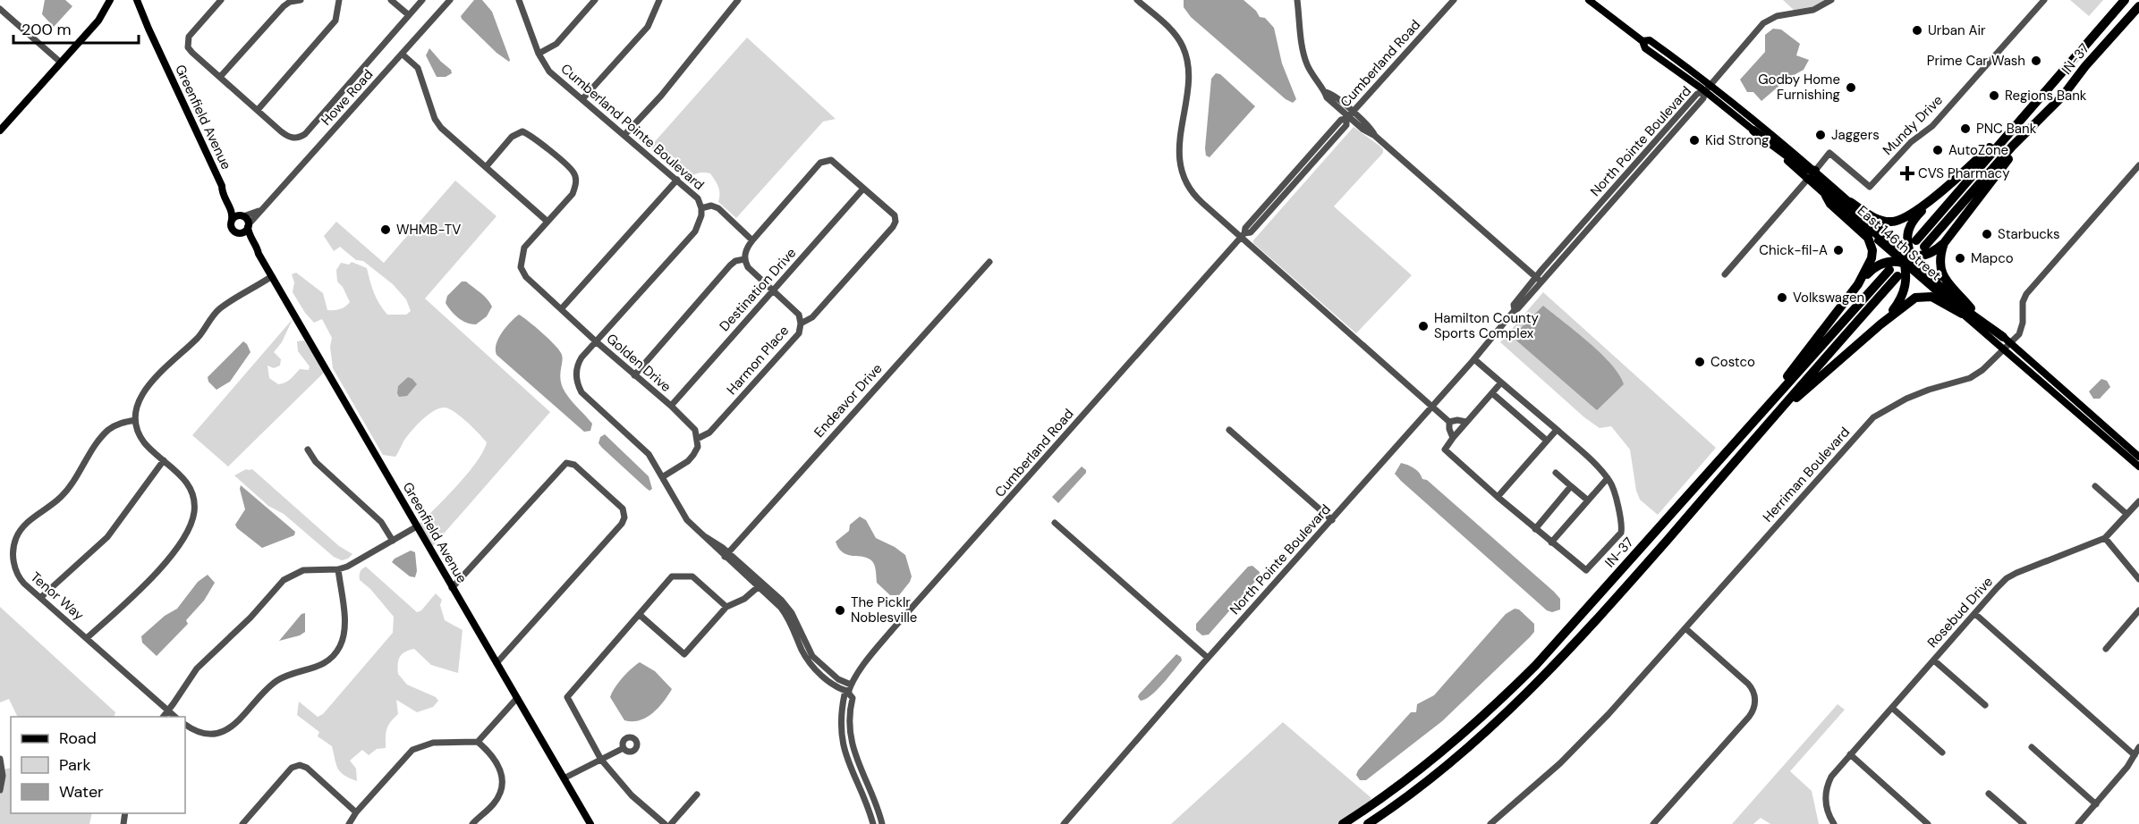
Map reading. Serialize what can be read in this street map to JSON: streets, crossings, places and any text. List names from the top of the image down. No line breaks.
{"streets":{"highway":["IN-37"],"main road":["Greenfield Avenue","East 146th Street"],"street":["Cumberland Road","Howe Road","Mundy Drive","Cumberland Pointe Boulevard","North Pointe Boulevard","Destination Drive","Harmon Place","Golden Drive","Endeavor Drive","Herriman Boulevard","Tenor Way","Rosebud Drive"]},"crossings":[["Cumberland Road","Cumberland Pointe Boulevard"],["Howe Road","Greenfield Avenue"],["Mundy Drive","East 146th Street"],["Cumberland Pointe Boulevard","Golden Drive"],["Cumberland Pointe Boulevard","Endeavor Drive"],["North Pointe Boulevard","East 146th Street"],["East 146th Street","Herriman Boulevard"],["Destination Drive","Harmon Place"],["Destination Drive","Golden Drive"],["Harmon Place","Golden Drive"]],"places":{"other":["Urban Air","Prime Car Wash","Godby Home Furnishing","Regions Bank","PNC Bank","Jaggers","Kid Strong","AutoZone","WHMB-TV","Starbucks","Chick-fil-A","Mapco","Volkswagen","Hamilton County Sports Complex","Costco","The Picklr Noblesville"],"health":["CVS Pharmacy"]},"legend":["Road","Park","Water"],"scale_bar":"200 m"}
